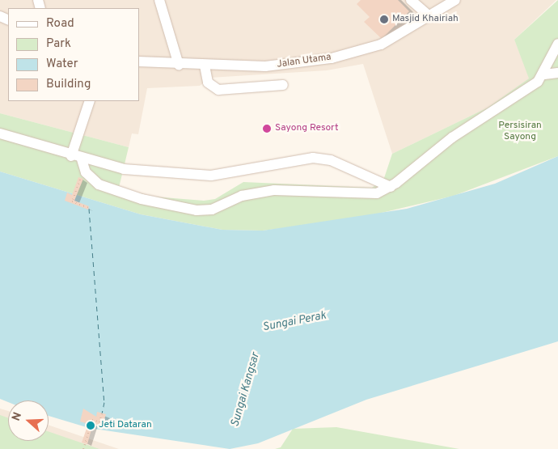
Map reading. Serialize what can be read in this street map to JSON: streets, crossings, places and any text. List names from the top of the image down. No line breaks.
{"streets":{"street":["Jalan Utama"]},"water":["Sungai Perak","Sungai Kangsar"],"parks":["Persisiran Sayong"],"places":["Masjid Khairiah","Sayong Resort","Jeti Dataran"],"legend":["Road","Park","Water","Building"],"north":"left"}
